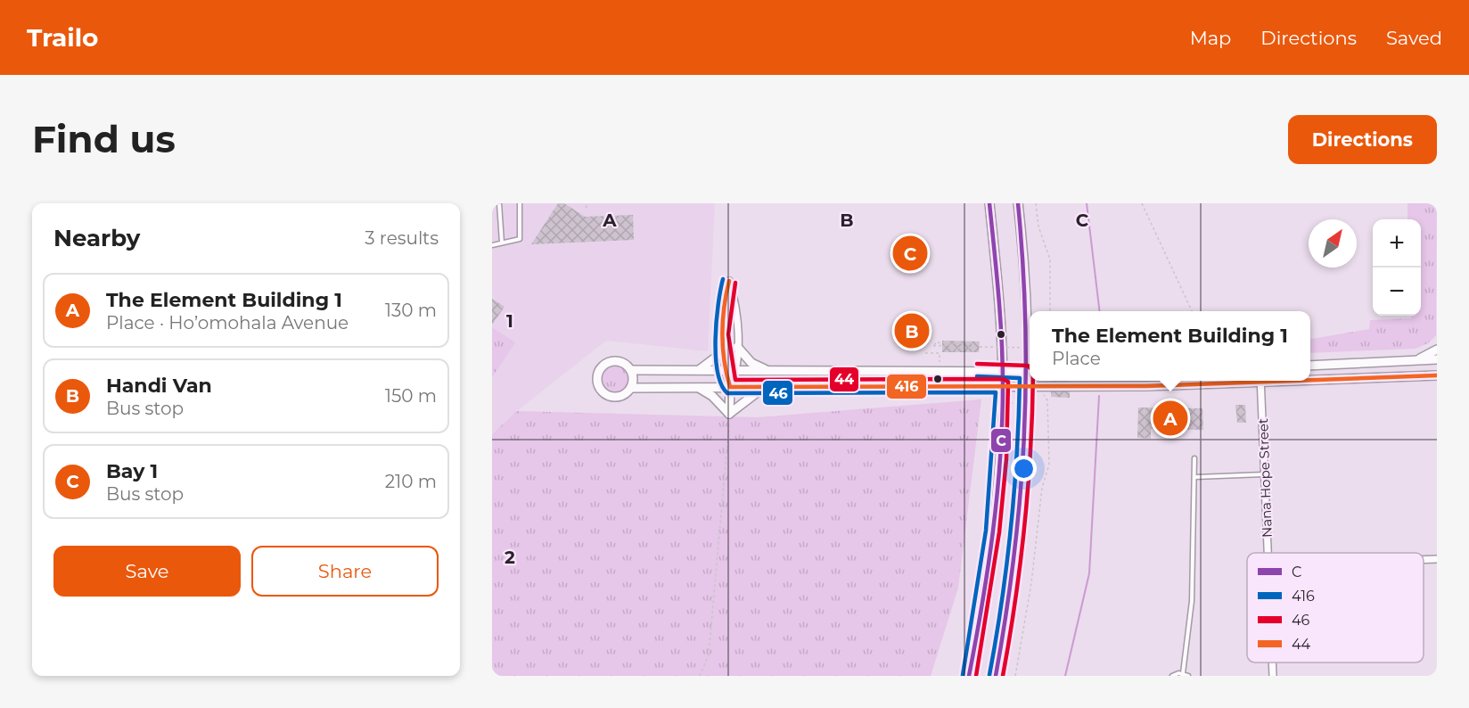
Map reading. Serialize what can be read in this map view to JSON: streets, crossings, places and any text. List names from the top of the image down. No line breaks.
{"streets":{"street":["Nana Hope Street"]},"lines":["transit line C","transit line 46","transit line 416","transit line 44"],"legend":["C","416","46","44"],"north":"top right","page":{"header":"Trailo","nav":["Map","Directions","Saved"],"buttons":["Directions",["Save","Share"]],"title":"Find us","heading":["Nearby","3 results"],"map_buttons":["+","−"],"pins":["C","B","A"],"list":[{"mark":"A","name":"The Element Building 1","note":"Place · Ho’omohala Avenue","value":"130 m"},{"mark":"B","name":"Handi Van","note":"Bus stop","value":"150 m"},{"mark":"C","name":"Bay 1","note":"Bus stop","value":"210 m"}],"popup":["The Element Building 1","Place"]},"grid":{"columns":["A","B","C"],"rows":["1","2"]}}
